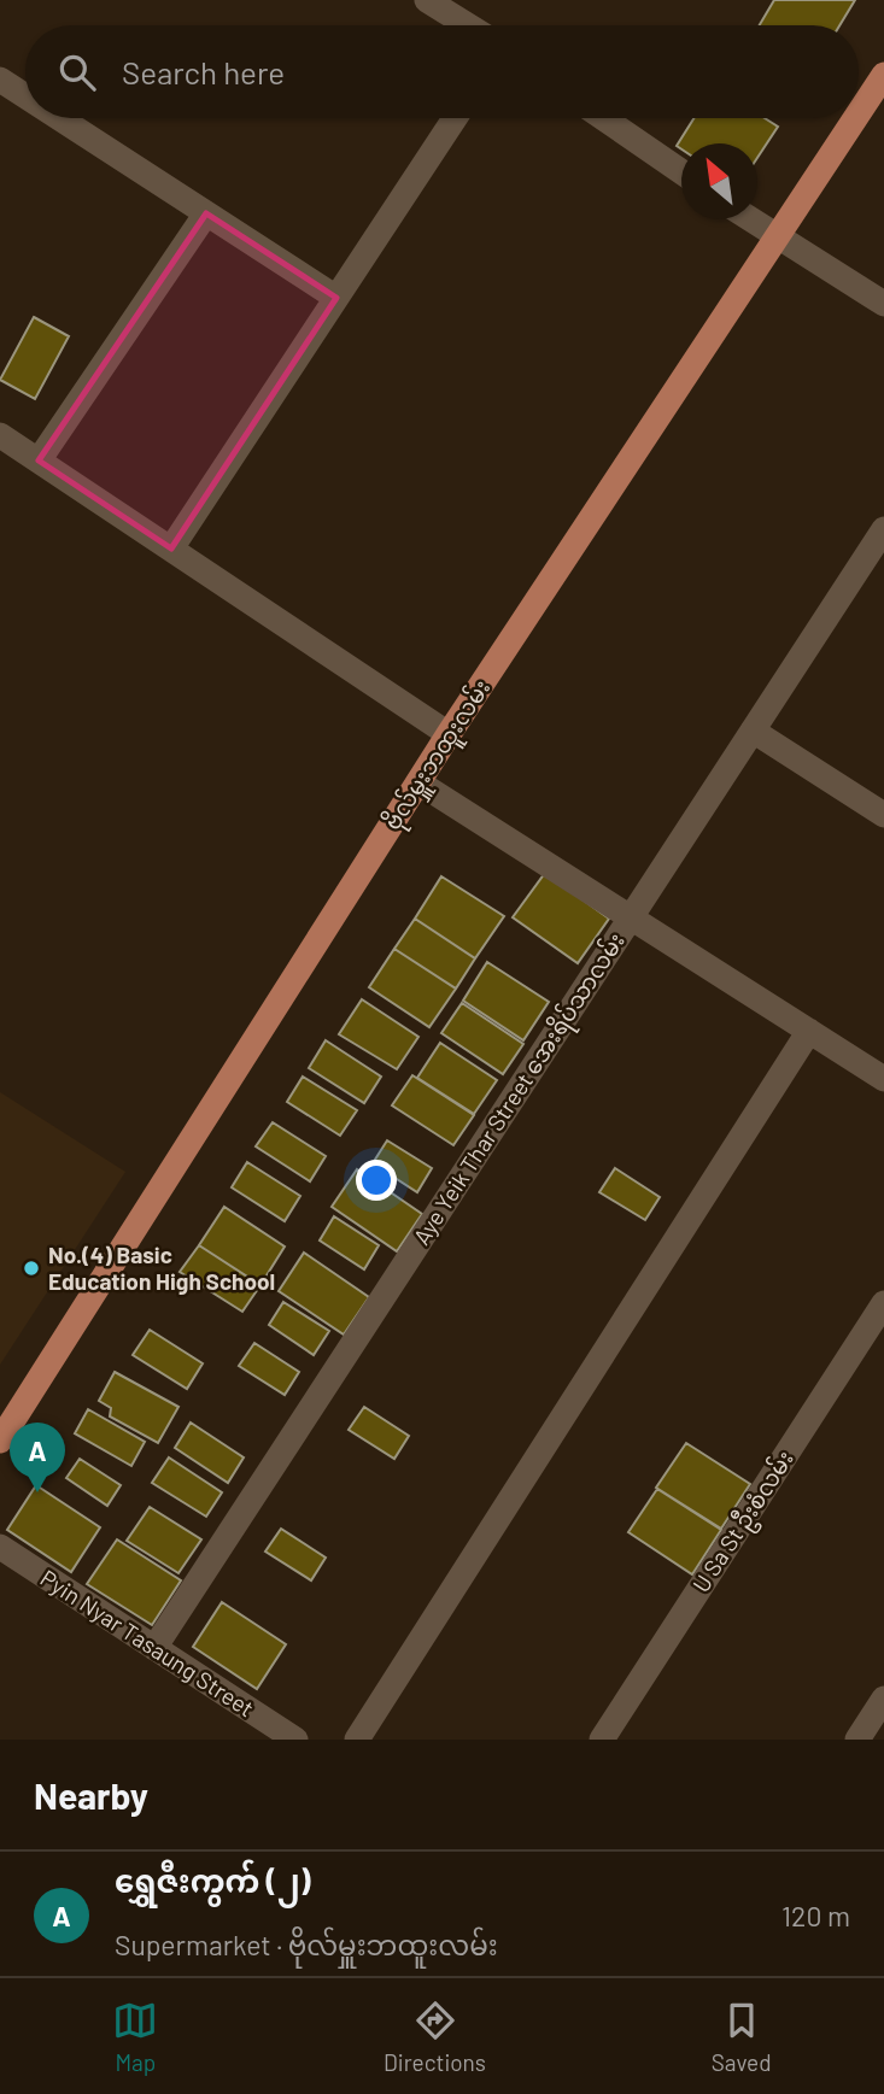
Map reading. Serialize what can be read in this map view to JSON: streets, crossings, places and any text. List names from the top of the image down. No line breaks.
{"streets":{"main road":["ဗိုလ်မှူးဘထူးလမ်း"],"street":["Aye Yeik Thar Street အေးရိပ်သာလမ်း","U Sa St ဦးစံလမ်း","Pyin Nyar Tasaung Street"]},"crossings":[["Aye Yeik Thar Street အေးရိပ်သာလမ်း","Pyin Nyar Tasaung Street"]],"places":["No.(4) Basic Education High School"],"north":"top left","page":{"search":"Search here","pins":"A","heading":"Nearby","list":[{"mark":"A","name":"ရွှေဇီးကွက် (၂)","note":"Supermarket · ဗိုလ်မှူးဘထူးလမ်း","value":"120 m"}],"nav":["Map","Directions","Saved"]}}
